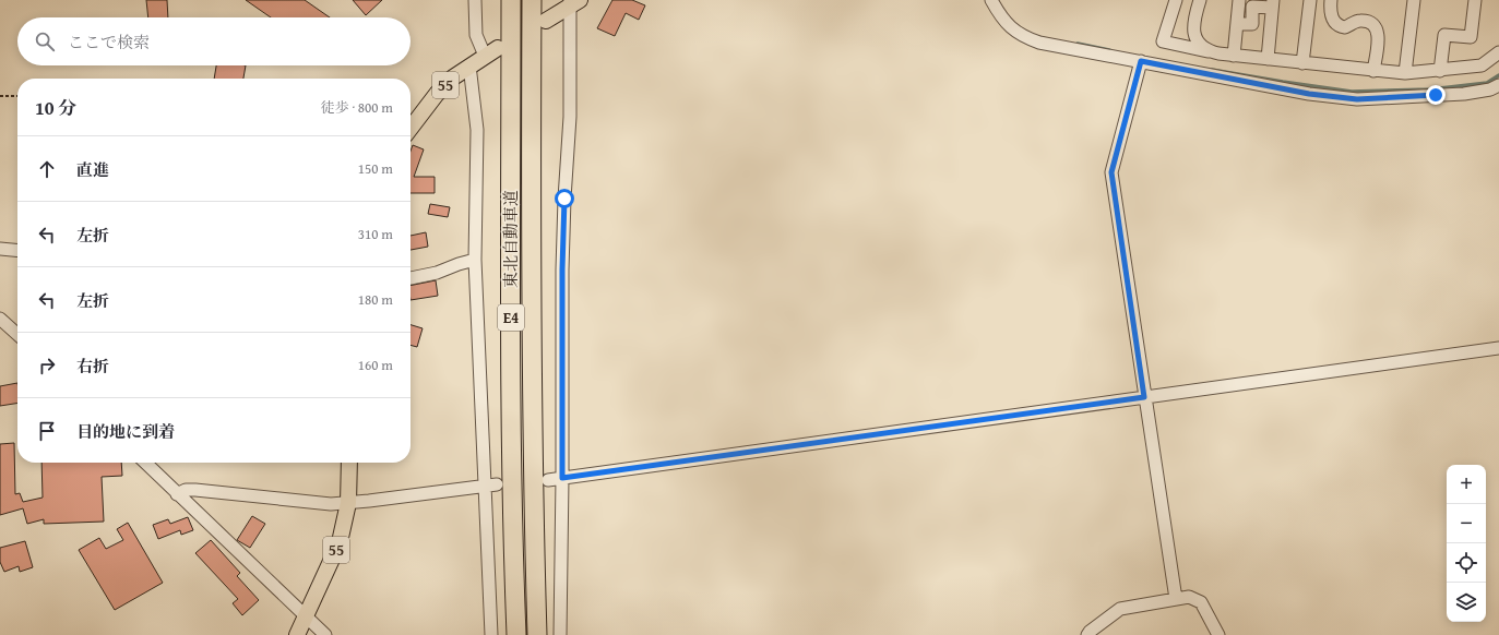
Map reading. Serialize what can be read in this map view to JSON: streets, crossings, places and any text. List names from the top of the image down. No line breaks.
{"streets":{"highway":["東北自動車道","E4"],"main road":["55"]},"page":{"search":"ここで検索","heading":["10 分","徒歩 · 800 m"],"list":[["直進","150 m"],["左折","310 m"],["左折","180 m"],["右折","160 m"],"目的地に到着"],"map_buttons":["+","−"]}}
